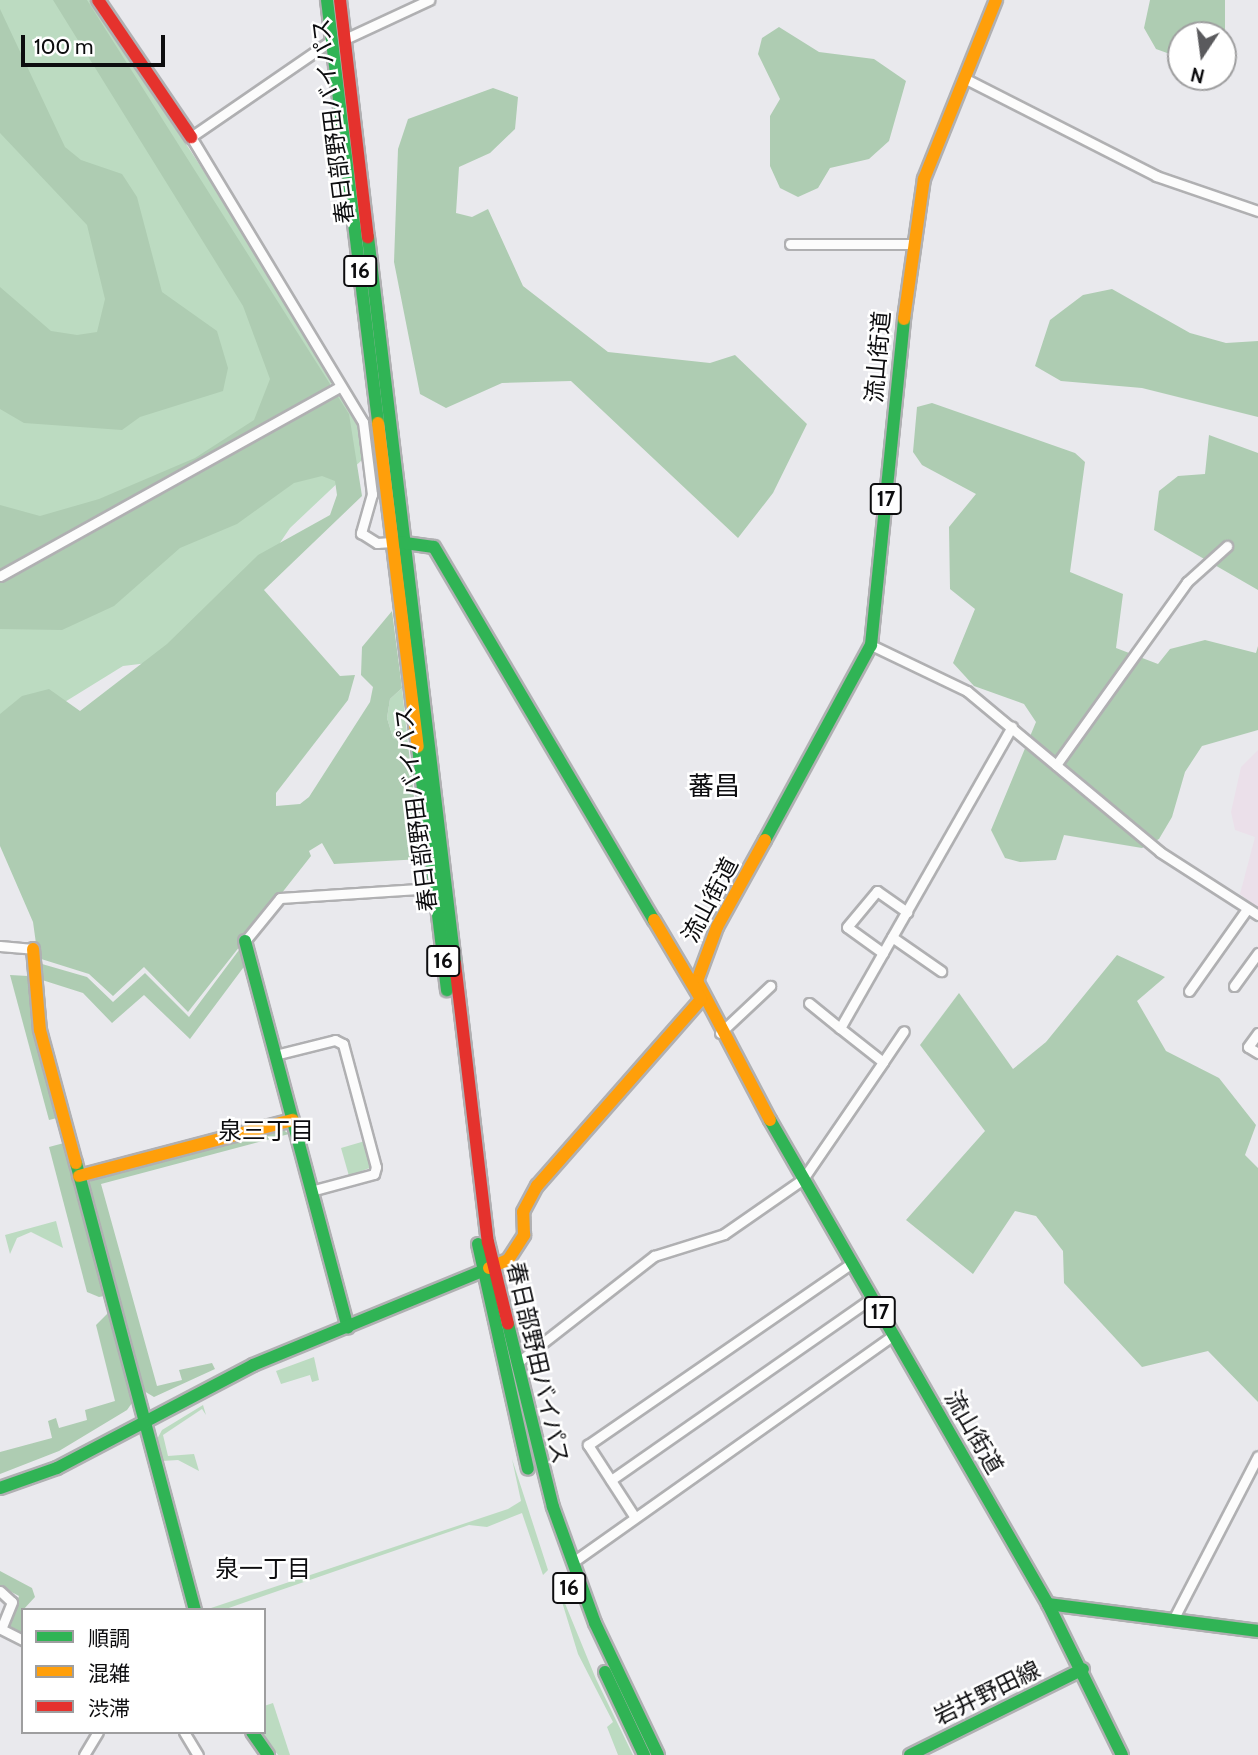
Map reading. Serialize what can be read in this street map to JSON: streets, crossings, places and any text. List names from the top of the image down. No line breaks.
{"streets":{"main road":["春日部野田バイパス","16","流山街道","17","岩井野田線"]},"crossings":[["流山街道","岩井野田線"]],"districts":["蕃昌","泉三丁目","泉一丁目"],"legend":["順調","混雑","渋滞"],"scale_bar":"100 m","north":"bottom"}
